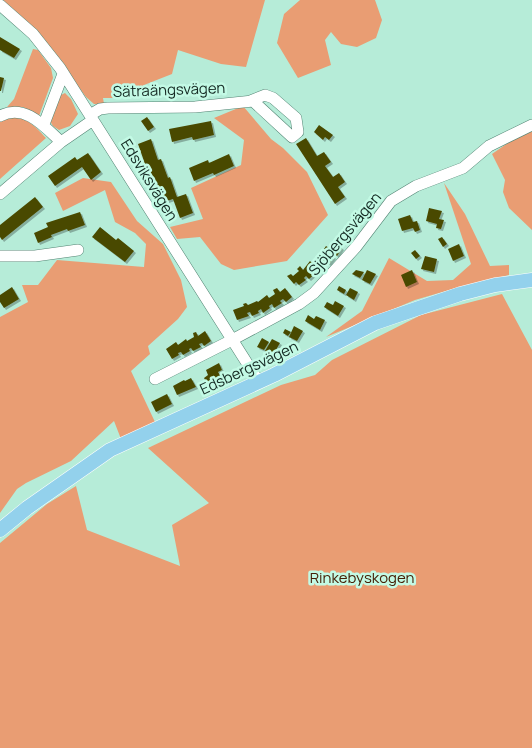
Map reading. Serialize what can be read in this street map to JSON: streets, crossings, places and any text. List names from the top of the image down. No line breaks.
{"streets":{"main road":["Edsbergsvägen"],"street":["Sätraängsvägen","Edsviksvägen","Sjöbergsvägen"]},"crossings":[["Sätraängsvägen","Edsviksvägen"],["Edsviksvägen","Sjöbergsvägen"],["Edsviksvägen","Edsbergsvägen"]],"parks":["Rinkebyskogen"]}
